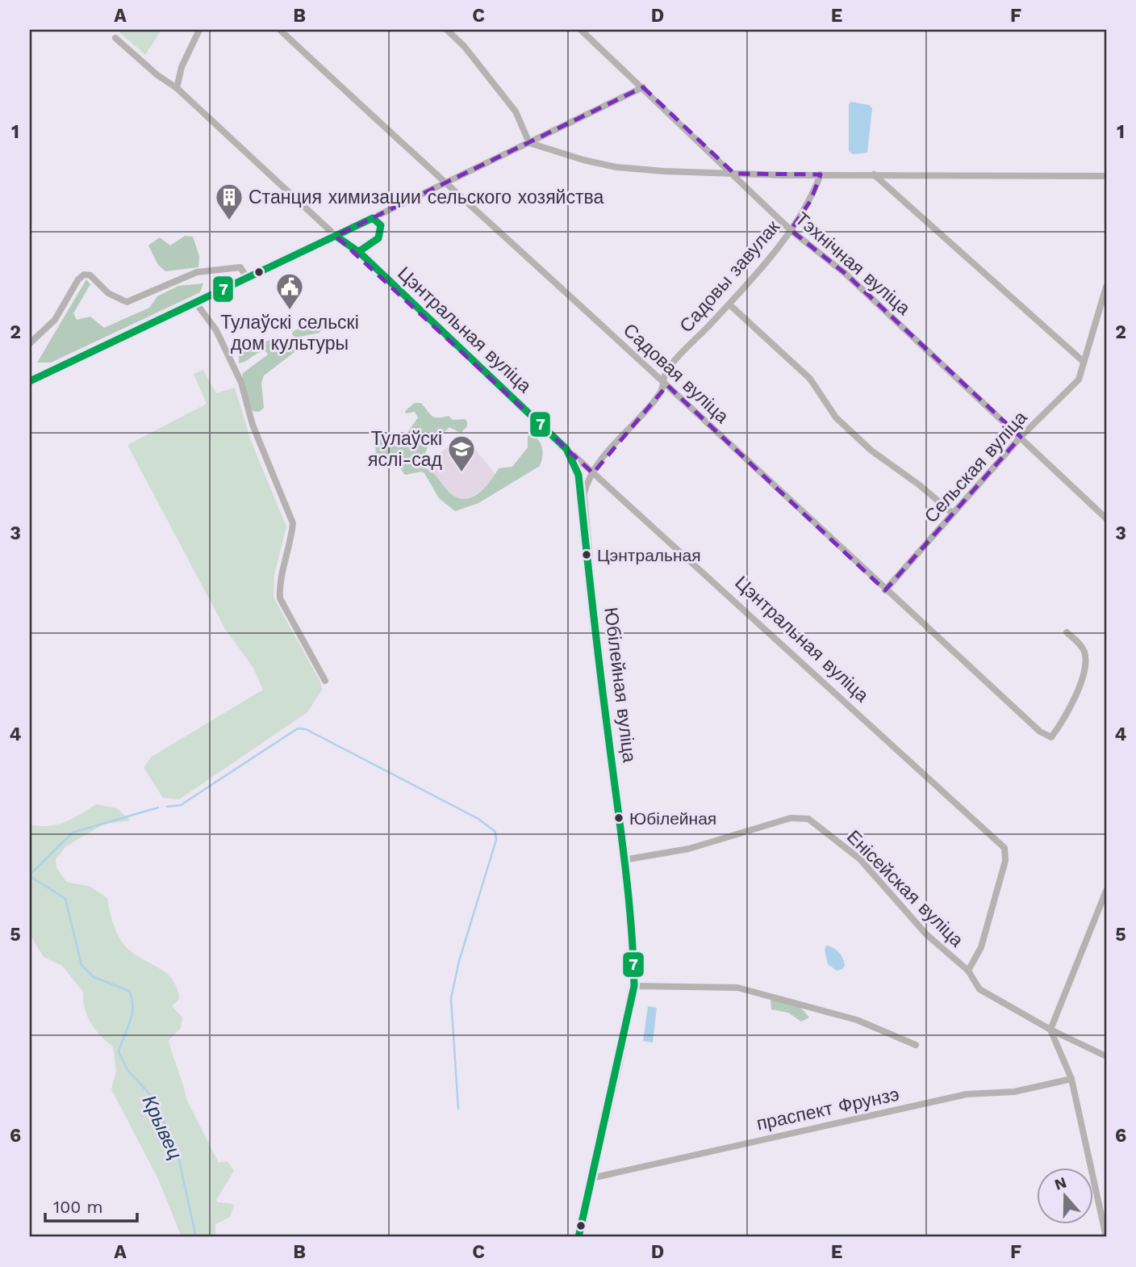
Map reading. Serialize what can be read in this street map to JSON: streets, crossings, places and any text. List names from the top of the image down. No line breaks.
{"streets":{"main road":["Цэнтральная вуліца","Юбілейная вуліца"],"street":["Тэхнічная вуліца","Садовы завулак","Садовая вуліца","Сельская вуліца","Енісейская вуліца","праспект Фрунзэ"]},"crossings":[["Тэхнічная вуліца","Садовы завулак"],["Тэхнічная вуліца","Сельская вуліца"],["Садовы завулак","Цэнтральная вуліца"],["Садовы завулак","Садовая вуліца"],["Садовы завулак","Юбілейная вуліца"],["Цэнтральная вуліца","Юбілейная вуліца"],["Цэнтральная вуліца","Енісейская вуліца"],["Садовая вуліца","Сельская вуліца"],["Юбілейная вуліца","Енісейская вуліца"],["Юбілейная вуліца","праспект Фрунзэ"]],"water":["Крывец"],"places":{"building":["Станция химизации сельского хозяйства"],"public building":["Тулаўскі сельскі дом культуры"],"school or university":["Тулаўскі яслі-сад"],"other":["Цэнтральная","Юбілейная"]},"lines":["transit line 7"],"scale_bar":"100 m","north":"top","grid":{"columns":["A","B","C","D","E","F"],"rows":["1","2","3","4","5","6"]}}
